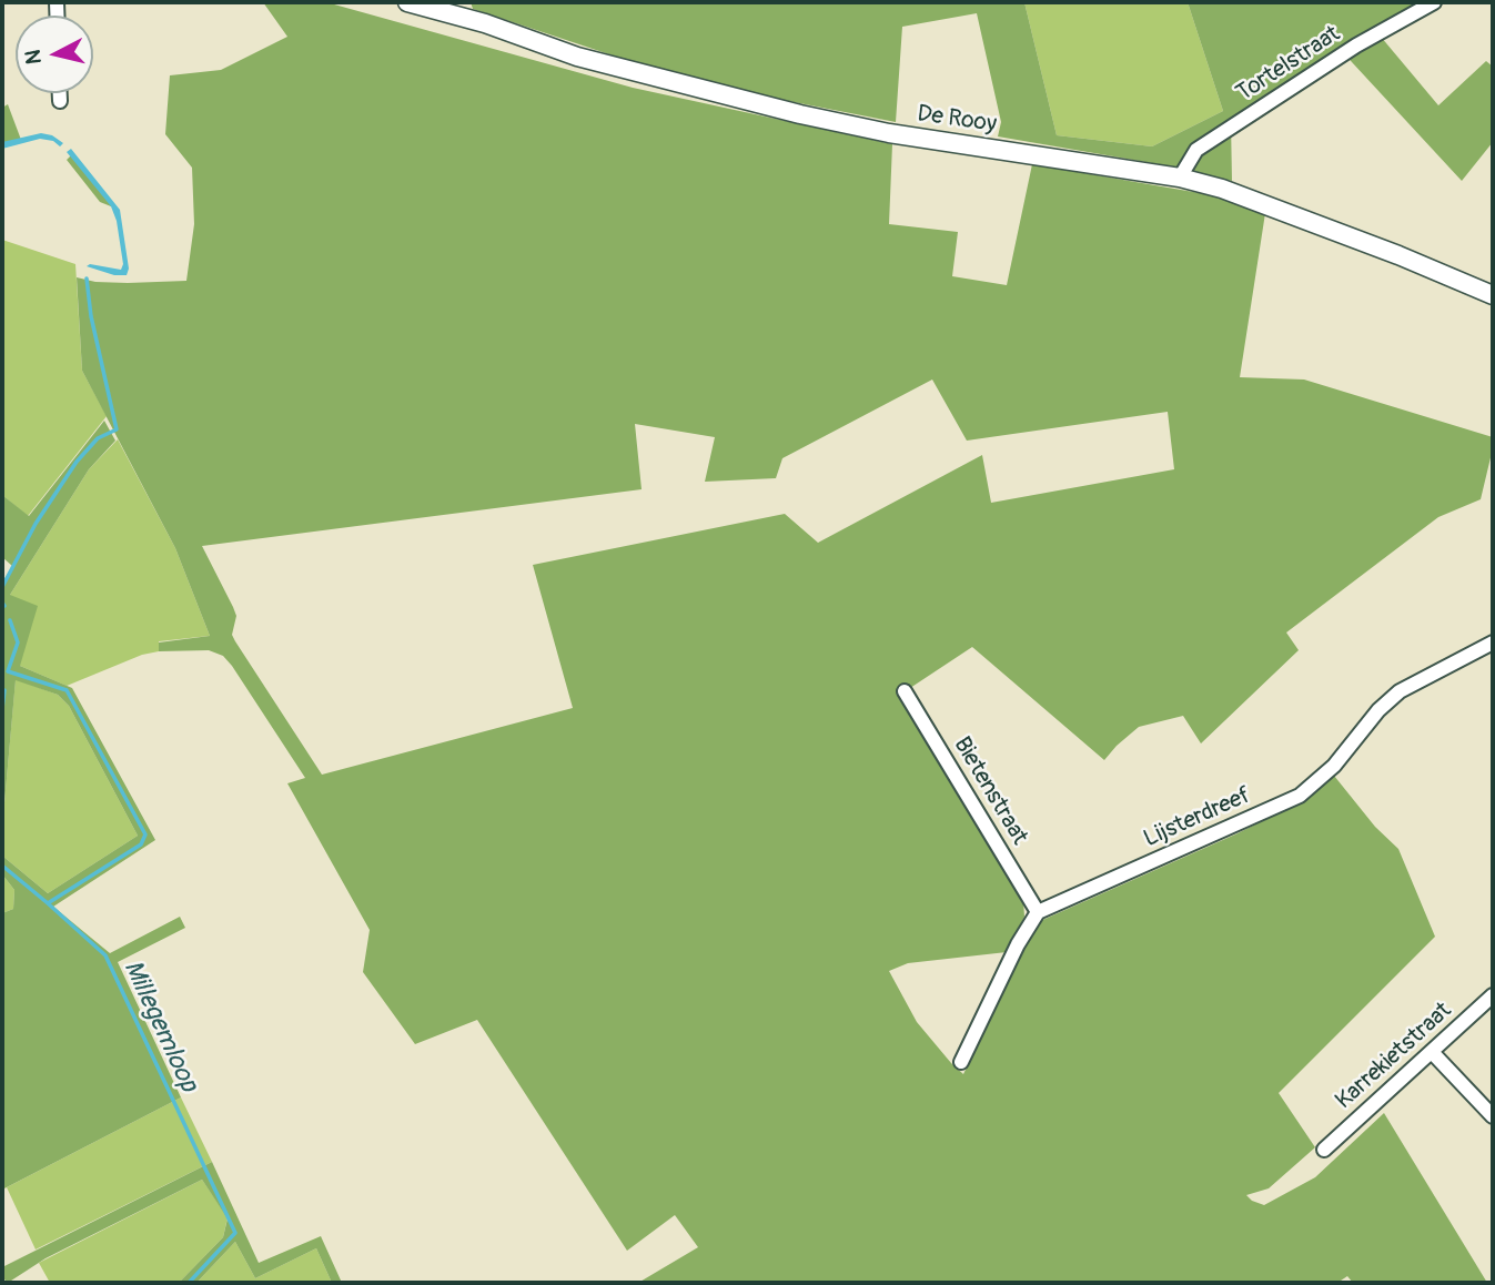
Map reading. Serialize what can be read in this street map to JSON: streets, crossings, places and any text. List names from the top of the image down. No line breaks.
{"streets":{"street":["Tortelstraat","De Rooy","Bietenstraat","Lijsterdreef","Karrekietstraat"]},"crossings":[["Tortelstraat","De Rooy"],["Bietenstraat","Lijsterdreef"]],"water":["Millegemloop"],"north":"left"}
